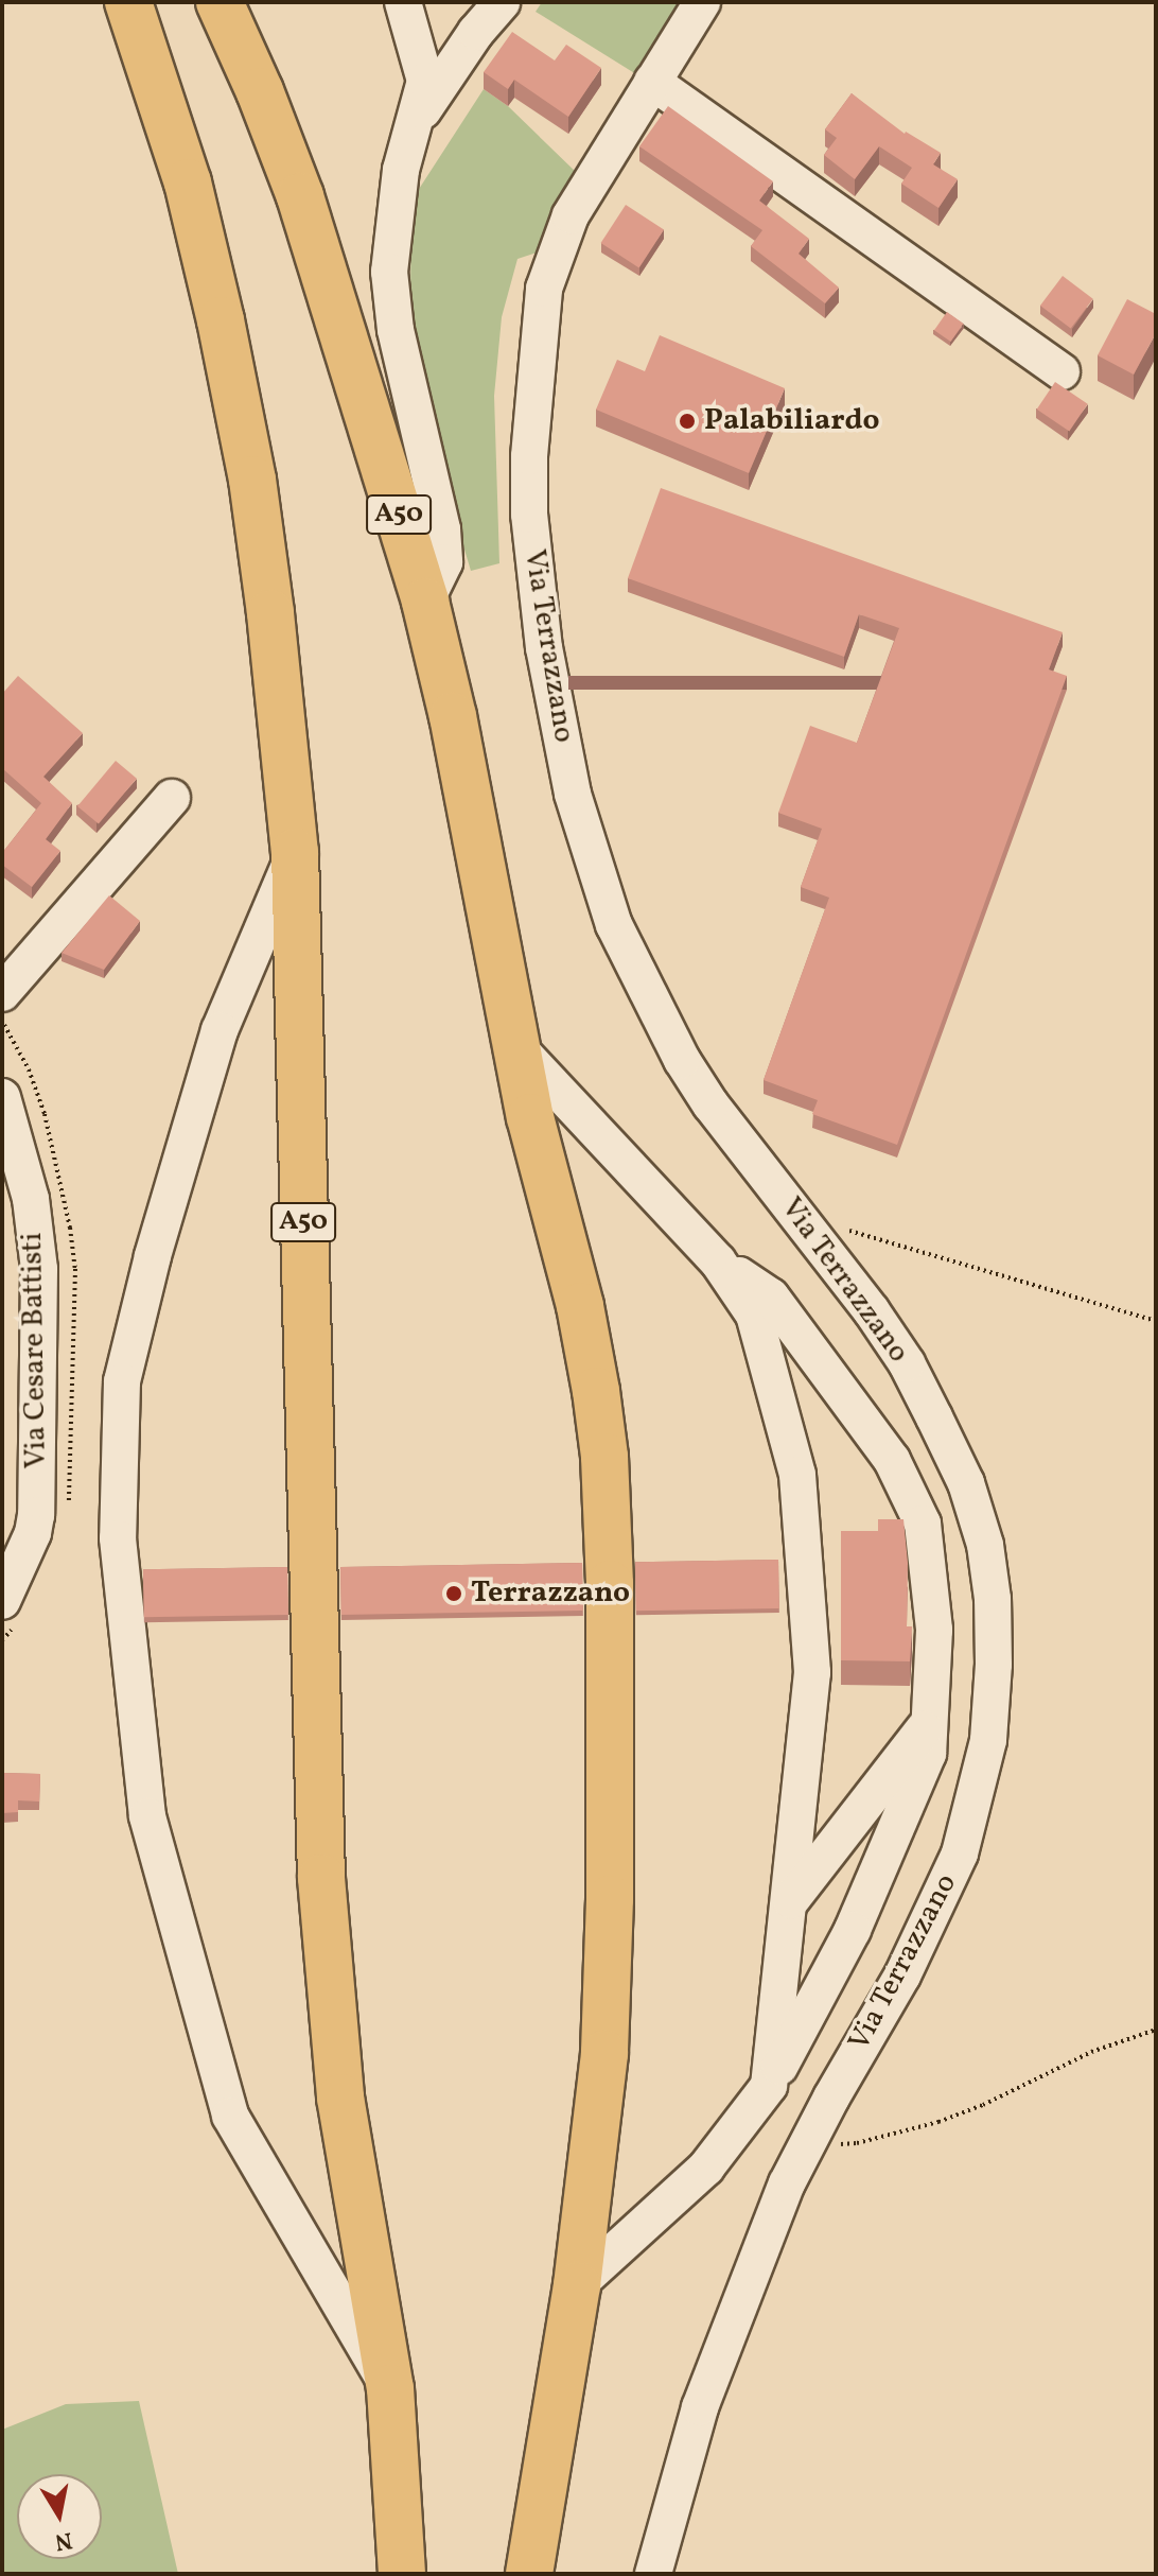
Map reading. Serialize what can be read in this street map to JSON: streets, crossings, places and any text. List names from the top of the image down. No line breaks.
{"streets":{"highway":["A50"],"street":["Via Terrazzano","Via Cesare Battisti"]},"places":["Palabiliardo","Terrazzano"],"north":"bottom"}
